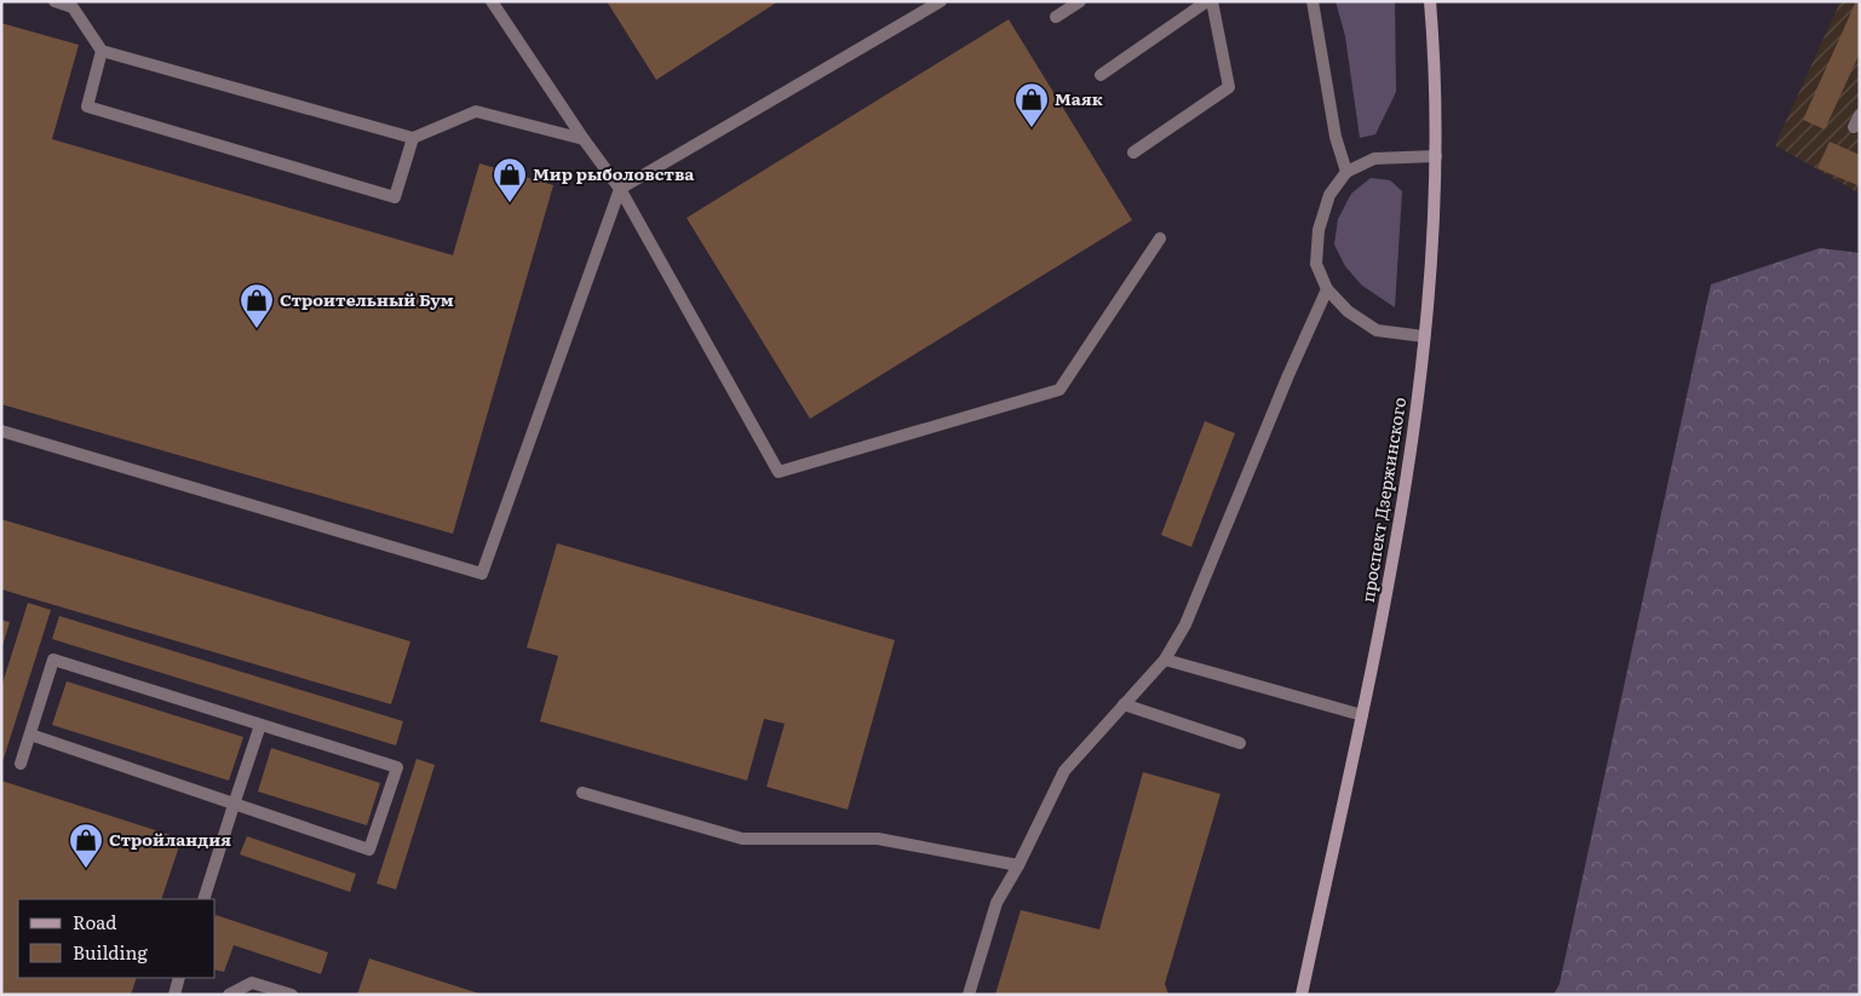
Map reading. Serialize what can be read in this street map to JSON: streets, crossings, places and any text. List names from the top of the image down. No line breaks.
{"streets":{"main road":["проспект Дзержинского"]},"places":{"shop":["Маяк","Мир рыболовства","Строительный Бум","Стройландия"]},"legend":["Road","Building"]}
